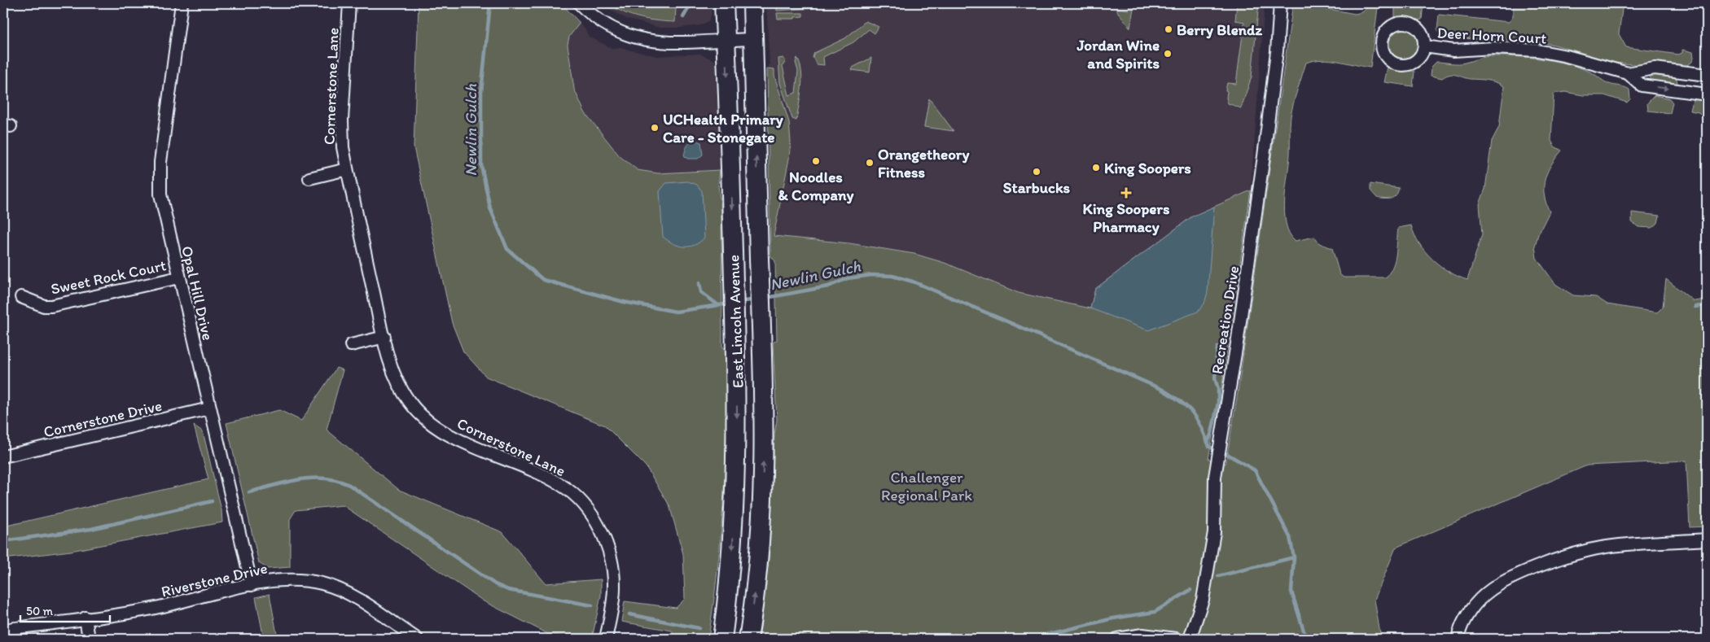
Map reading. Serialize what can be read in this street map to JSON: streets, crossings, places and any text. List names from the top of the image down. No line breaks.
{"streets":{"main road":["East Lincoln Avenue"],"street":["Deer Horn Court","Cornerstone Lane","Sweet Rock Court","Opal Hill Drive","Recreation Drive","Cornerstone Drive","Riverstone Drive"]},"crossings":[["Sweet Rock Court","Opal Hill Drive"],["Opal Hill Drive","Cornerstone Drive"],["Opal Hill Drive","Riverstone Drive"]],"water":["Newlin Gulch"],"parks":["Challenger Regional Park"],"places":{"other":["Berry Blendz","Jordan Wine and Spirits","UCHealth Primary Care - Stonegate","Noodles & Company","Orangetheory Fitness","King Soopers","Starbucks"],"health":["King Soopers Pharmacy"]},"scale_bar":"50 m"}
